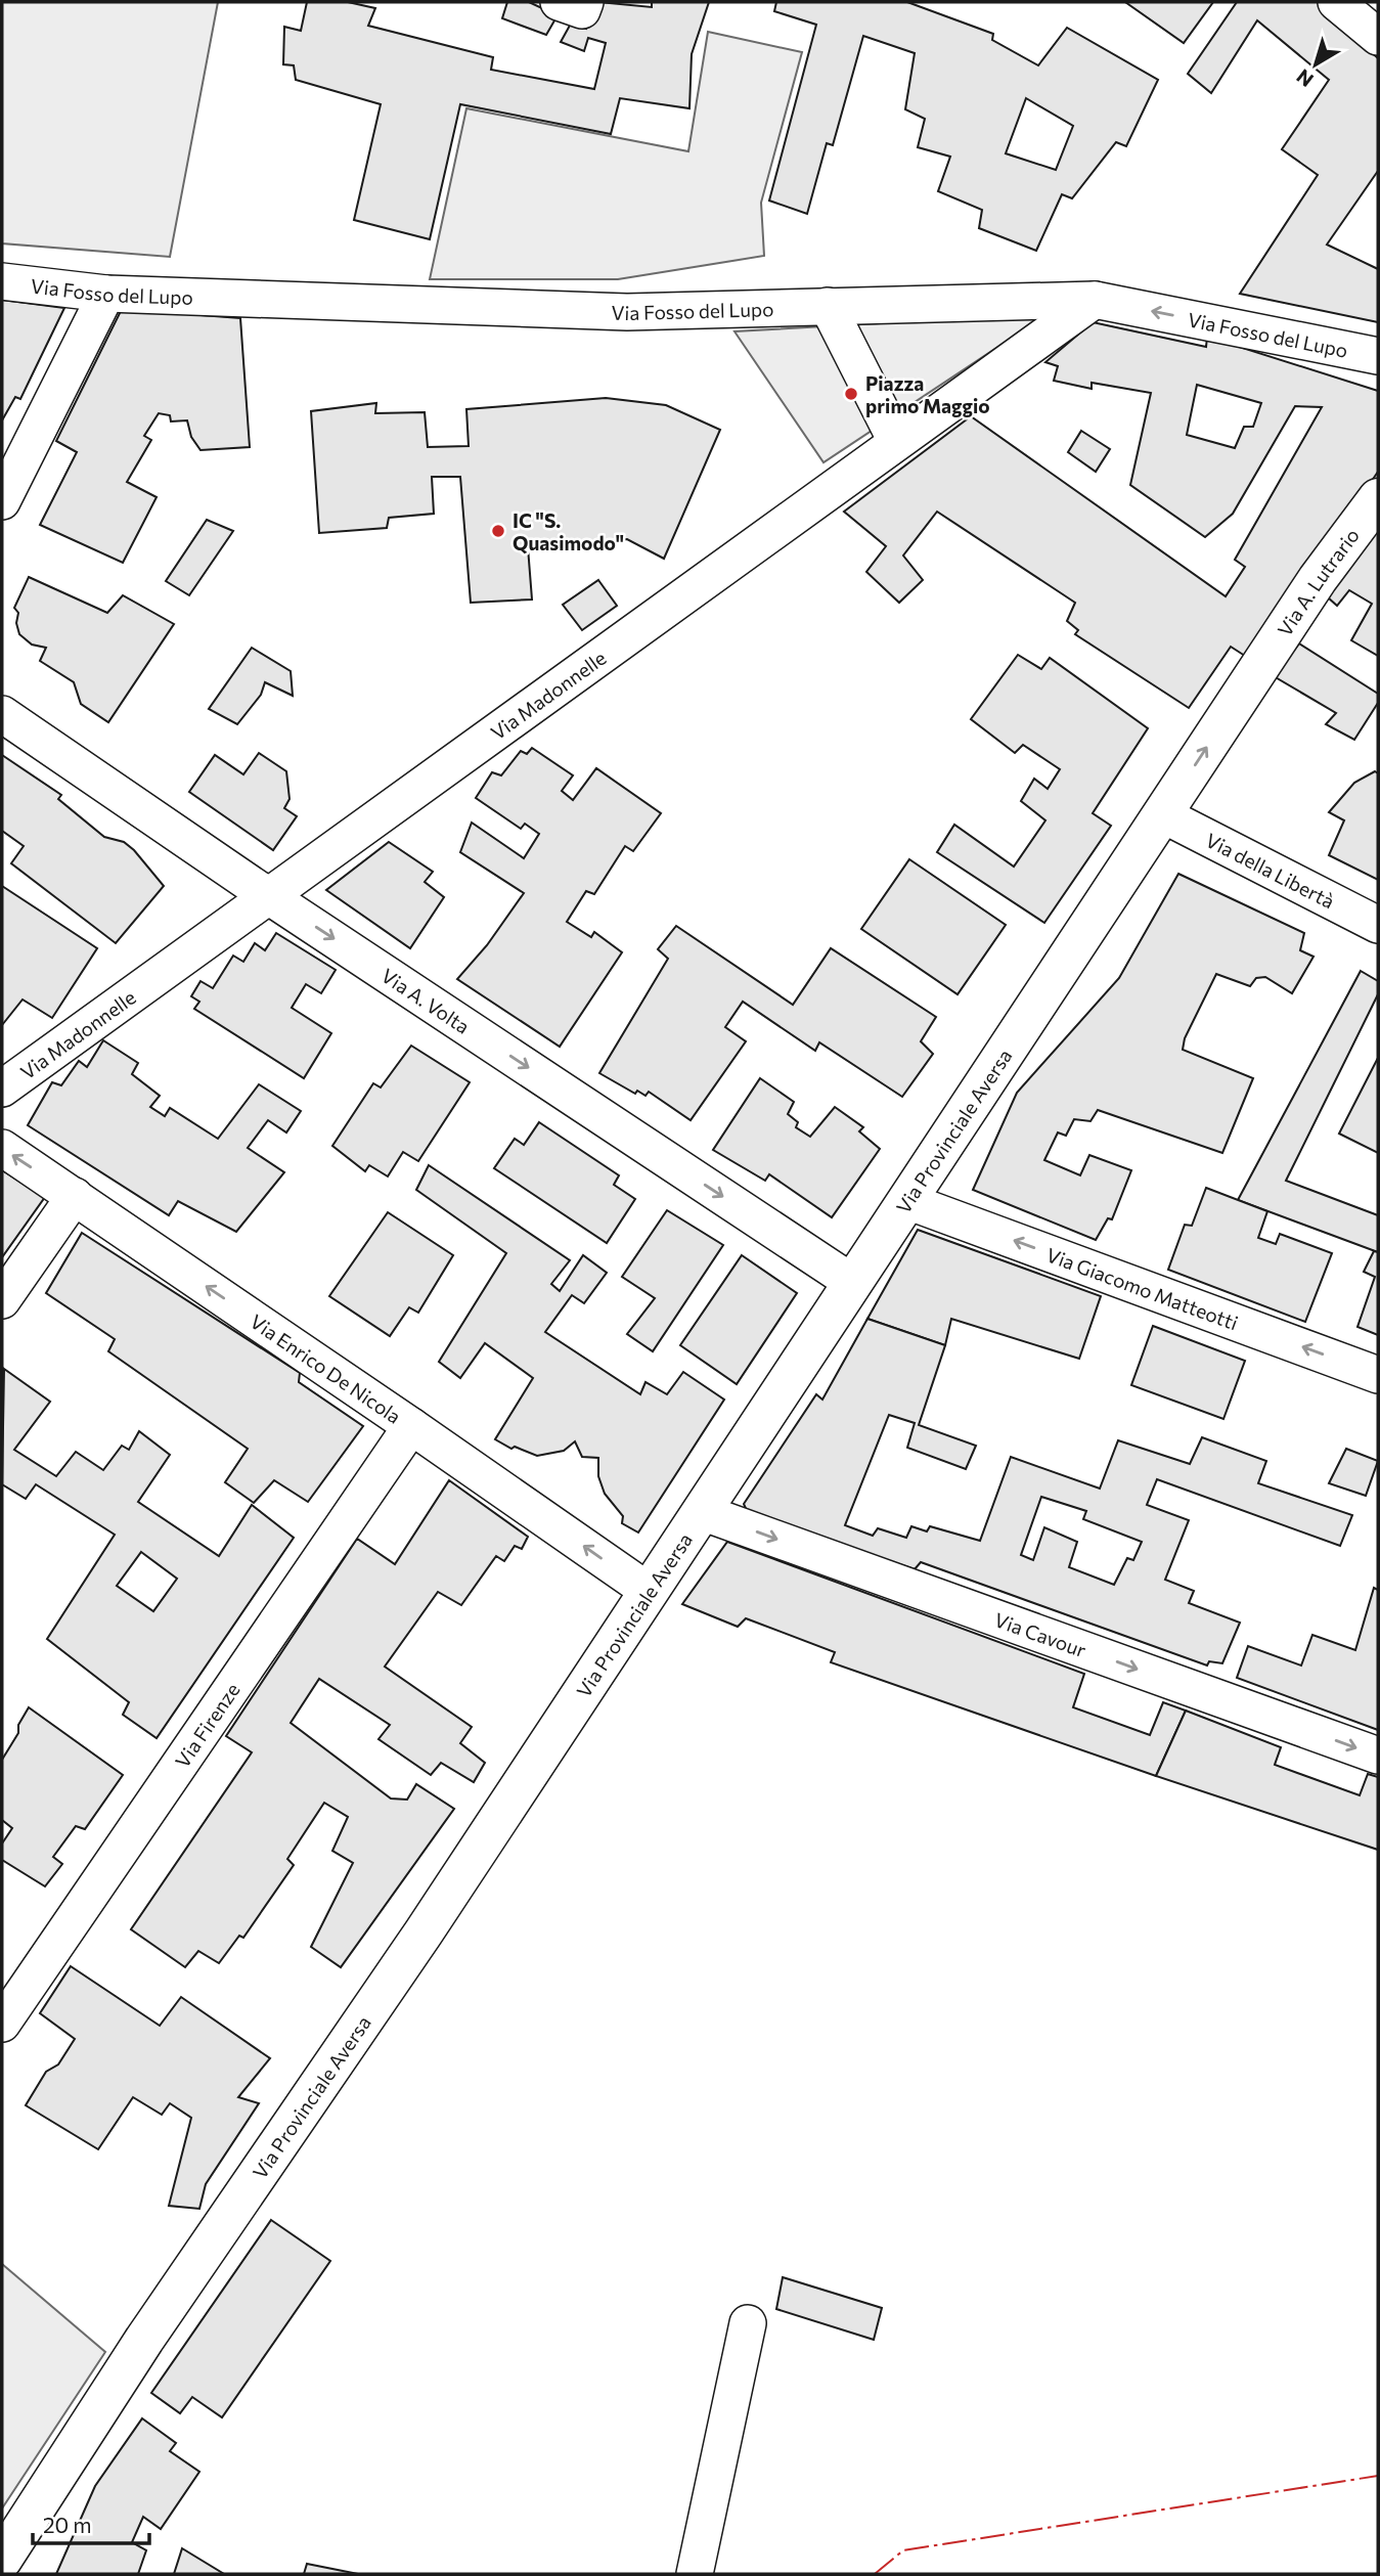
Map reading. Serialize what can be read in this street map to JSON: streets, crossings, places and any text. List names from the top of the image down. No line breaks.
{"streets":{"street":["Via Fosso del Lupo","Via A. Lutrario","Via Madonnelle","Via della Libertà","Via A. Volta","Via Provinciale Aversa","Via Giacomo Matteotti","Via Enrico De Nicola","Via Cavour","Via Firenze"]},"crossings":[["Via Fosso del Lupo","Via Madonnelle"],["Via A. Lutrario","Via Provinciale Aversa"],["Via Madonnelle","Via A. Volta"],["Via della Libertà","Via Provinciale Aversa"],["Via A. Volta","Via Provinciale Aversa"],["Via Provinciale Aversa","Via Giacomo Matteotti"],["Via Provinciale Aversa","Via Enrico De Nicola"],["Via Provinciale Aversa","Via Cavour"],["Via Enrico De Nicola","Via Firenze"]],"one_way":["Via A. Volta","Via Giacomo Matteotti","Via Enrico De Nicola","Via Cavour"],"places":["Piazza primo Maggio","IC \"S. Quasimodo\""],"scale_bar":"20 m","north":"bottom left"}
